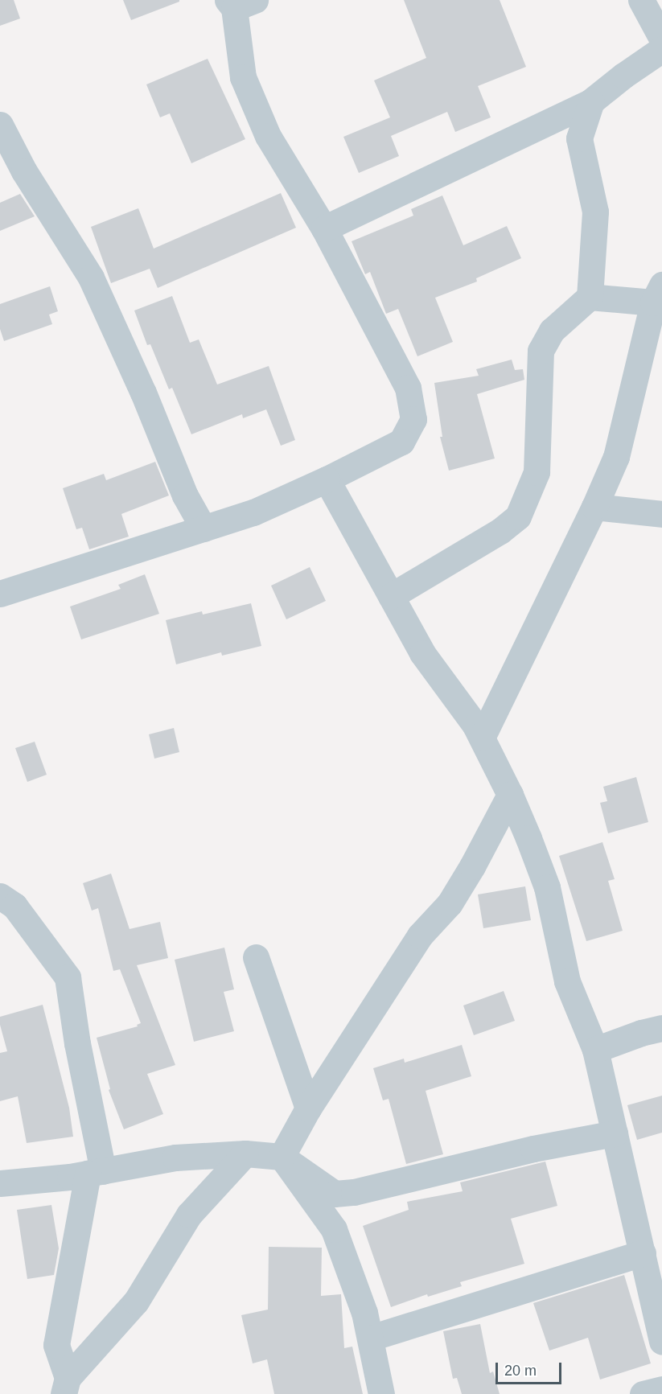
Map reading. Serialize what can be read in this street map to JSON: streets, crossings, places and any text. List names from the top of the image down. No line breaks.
{"scale_bar":"20 m"}
